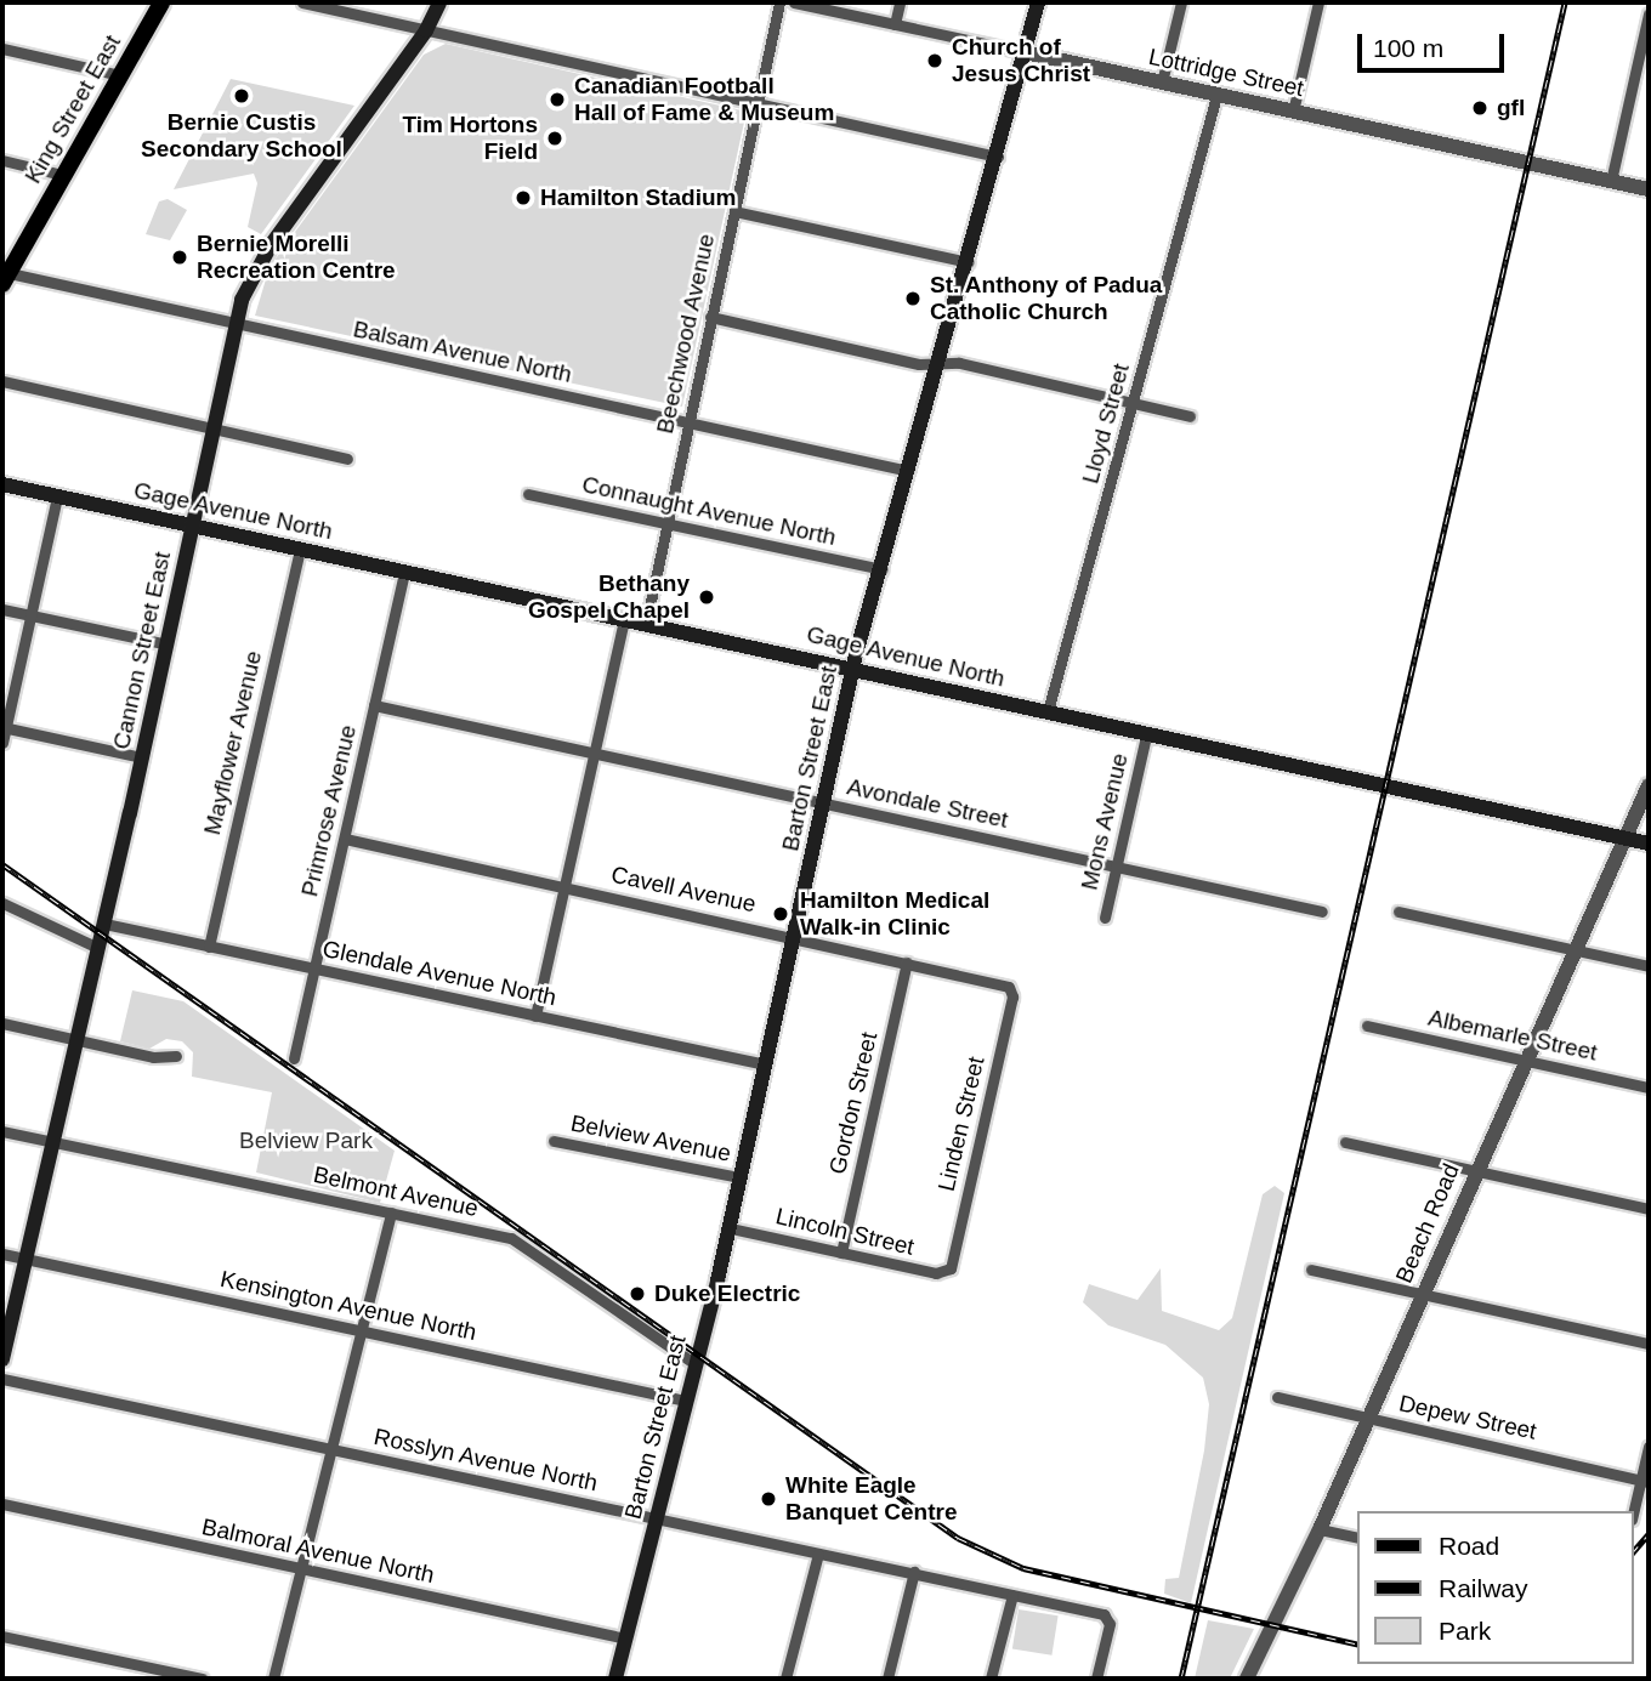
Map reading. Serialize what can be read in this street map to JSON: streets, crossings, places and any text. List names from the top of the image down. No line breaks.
{"streets":{"main road":["King Street East","Gage Avenue North","Cannon Street East","Barton Street East"],"street":["Lottridge Street","Beechwood Avenue","Balsam Avenue North","Lloyd Street","Connaught Avenue North","Mayflower Avenue","Avondale Street","Primrose Avenue","Mons Avenue","Cavell Avenue","Glendale Avenue North","Albemarle Street","Gordon Street","Linden Street","Belview Avenue","Belmont Avenue","Beach Road","Lincoln Street","Kensington Avenue North","Depew Street","Rosslyn Avenue North","Balmoral Avenue North"]},"crossings":[["Lottridge Street","Lloyd Street"],["Lottridge Street","Barton Street East"],["King Street East","Balsam Avenue North"],["Beechwood Avenue","Balsam Avenue North"],["Beechwood Avenue","Gage Avenue North"],["Beechwood Avenue","Connaught Avenue North"],["Balsam Avenue North","Cannon Street East"],["Balsam Avenue North","Barton Street East"],["Lloyd Street","Gage Avenue North"],["Gage Avenue North","Cannon Street East"],["Gage Avenue North","Mayflower Avenue"],["Gage Avenue North","Barton Street East"],["Gage Avenue North","Primrose Avenue"],["Gage Avenue North","Mons Avenue"],["Gage Avenue North","Beach Road"],["Connaught Avenue North","Barton Street East"],["Cannon Street East","Glendale Avenue North"],["Cannon Street East","Belmont Avenue"],["Cannon Street East","Kensington Avenue North"],["Mayflower Avenue","Glendale Avenue North"],["Barton Street East","Avondale Street"],["Barton Street East","Cavell Avenue"],["Barton Street East","Glendale Avenue North"],["Barton Street East","Belview Avenue"],["Barton Street East","Belmont Avenue"],["Barton Street East","Lincoln Street"],["Barton Street East","Kensington Avenue North"],["Barton Street East","Rosslyn Avenue North"],["Barton Street East","Balmoral Avenue North"],["Avondale Street","Primrose Avenue"],["Avondale Street","Mons Avenue"],["Primrose Avenue","Cavell Avenue"],["Primrose Avenue","Glendale Avenue North"],["Cavell Avenue","Gordon Street"],["Cavell Avenue","Linden Street"],["Albemarle Street","Beach Road"],["Gordon Street","Lincoln Street"],["Linden Street","Lincoln Street"],["Beach Road","Depew Street"]],"parks":["Belview Park"],"places":["Church of Jesus Christ","Bernie Custis Secondary School","Canadian Football Hall of Fame & Museum","gfl","Tim Hortons Field","Hamilton Stadium","Bernie Morelli Recreation Centre","St. Anthony of Padua Catholic Church","Bethany Gospel Chapel","Hamilton Medical Walk-in Clinic","Duke Electric","White Eagle Banquet Centre"],"legend":["Road","Railway","Park"],"scale_bar":"100 m"}
